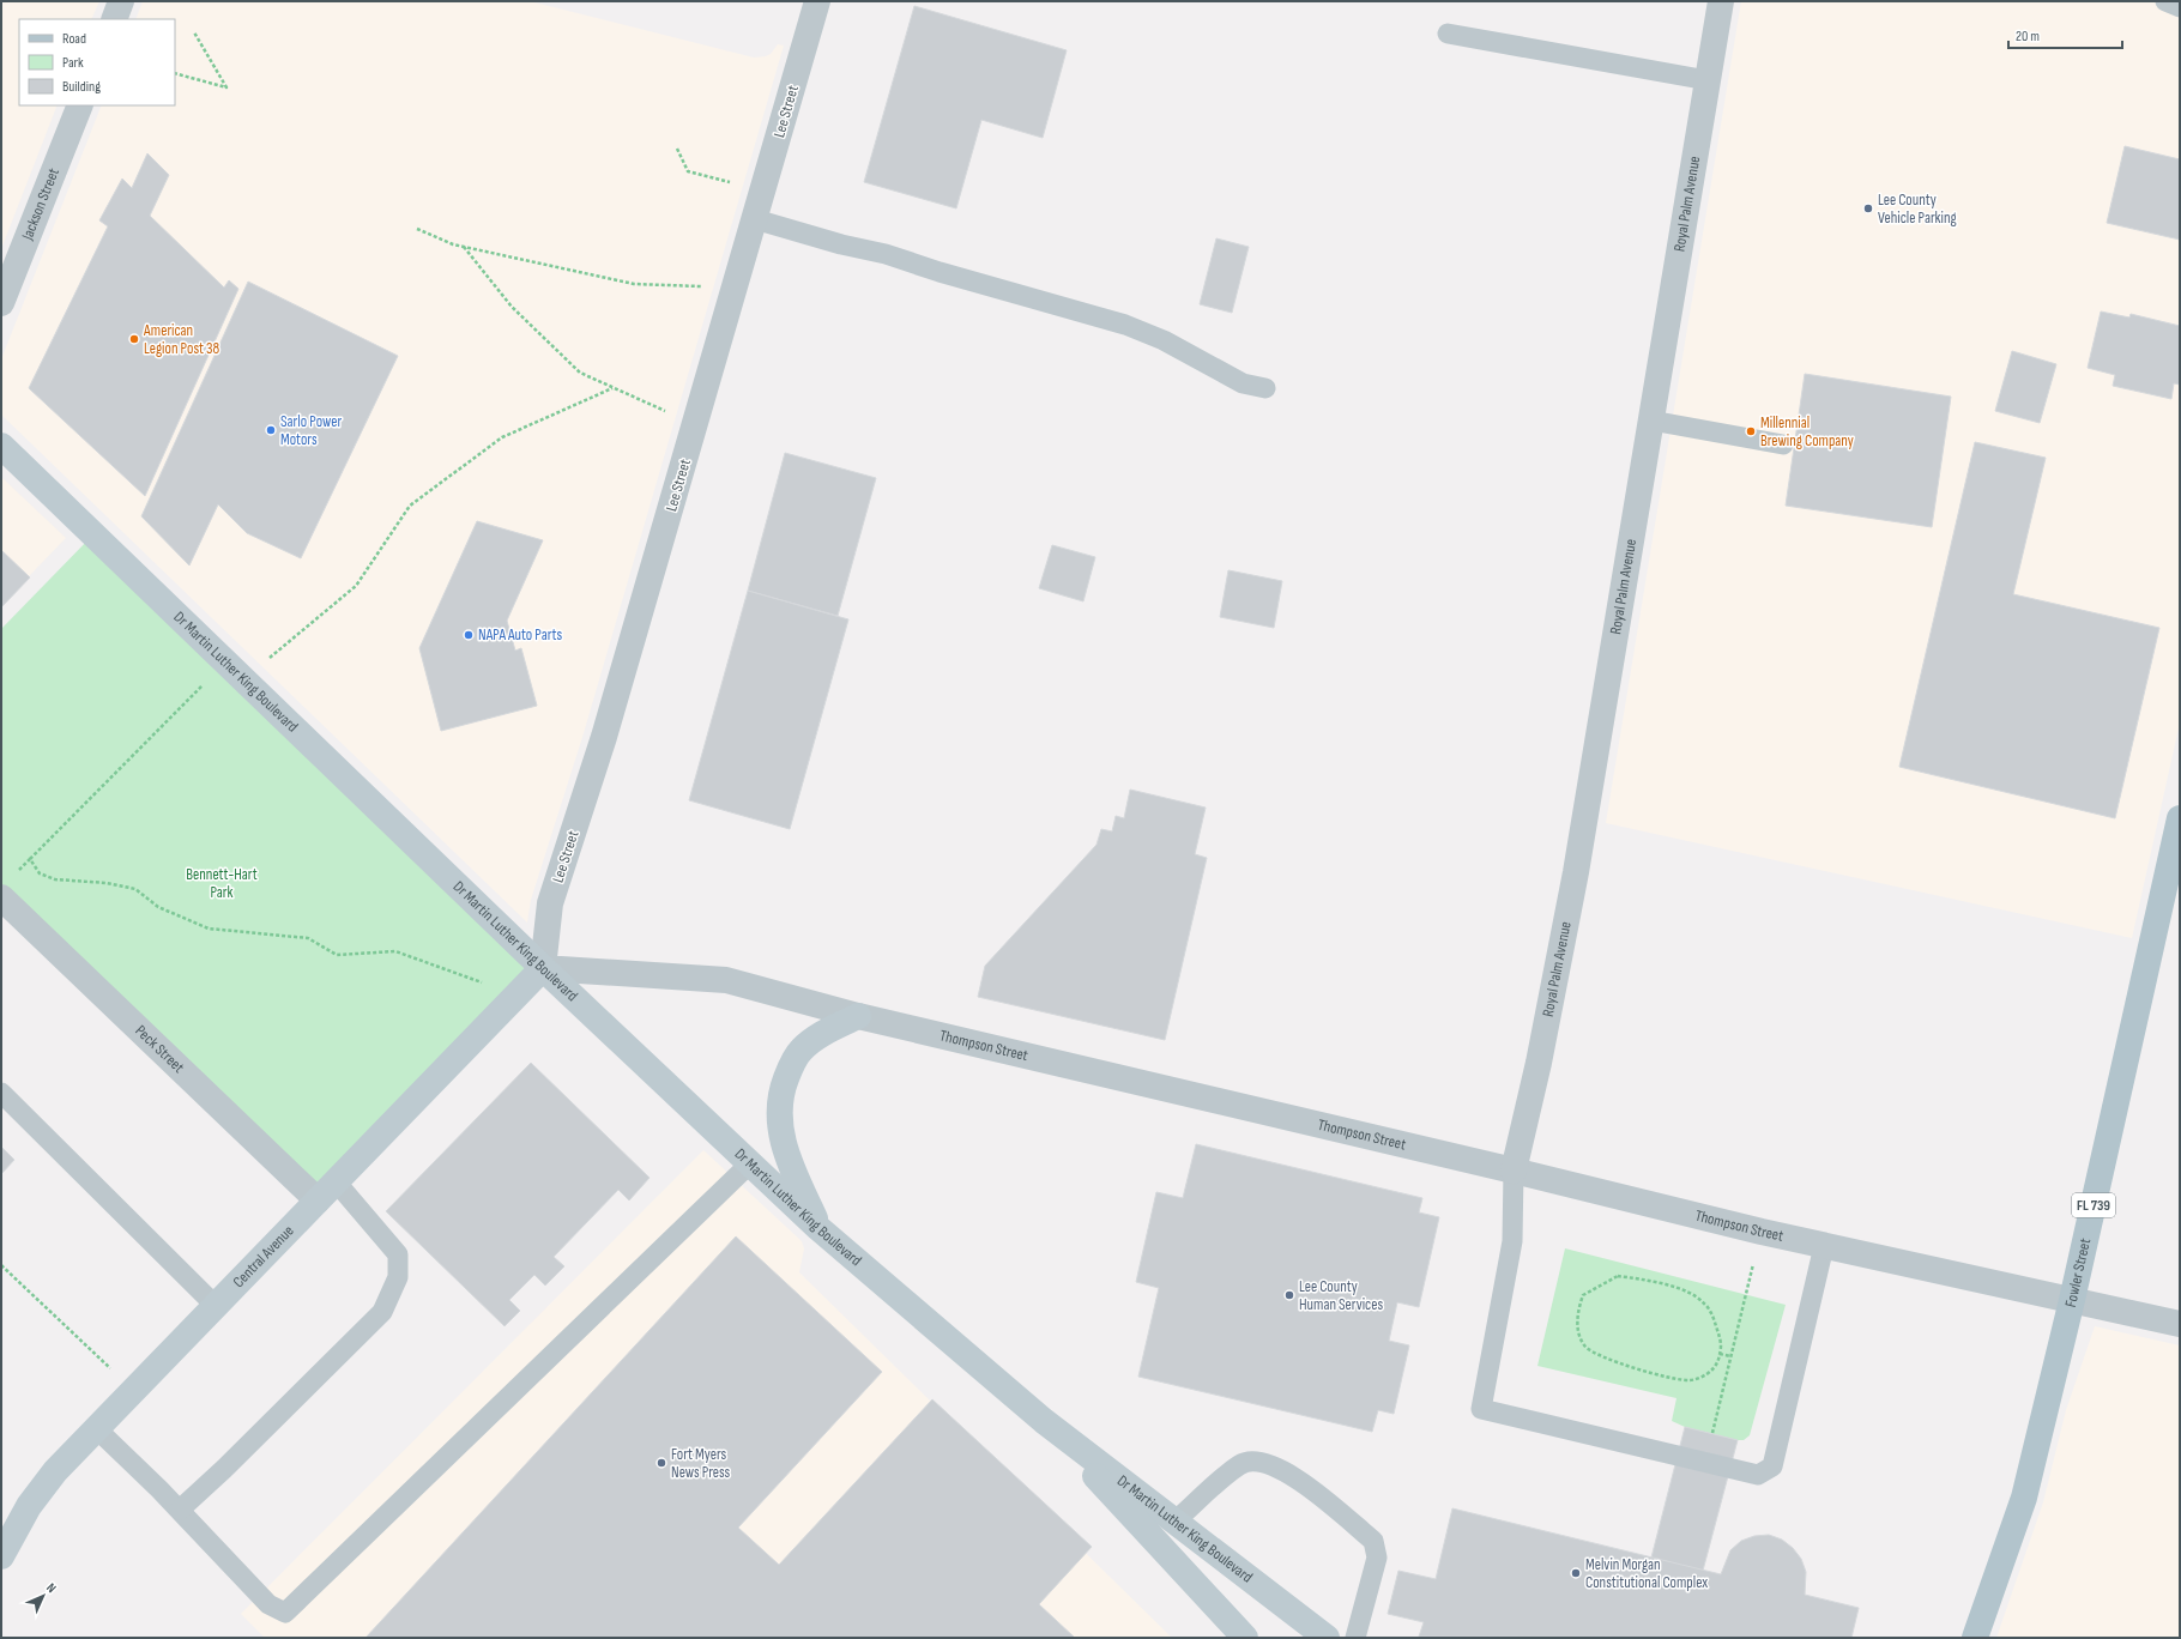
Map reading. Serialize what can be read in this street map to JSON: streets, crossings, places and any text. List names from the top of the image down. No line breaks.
{"streets":{"main road":["Dr Martin Luther King Boulevard","FL 739","Central Avenue","Fowler Street"],"street":["Lee Street","Jackson Street","Royal Palm Avenue","Thompson Street","Peck Street"]},"crossings":[["Lee Street","Dr Martin Luther King Boulevard"],["Lee Street","Thompson Street"],["Lee Street","Central Avenue"],["Royal Palm Avenue","Thompson Street"],["Dr Martin Luther King Boulevard","Thompson Street"],["Dr Martin Luther King Boulevard","Central Avenue"],["Thompson Street","Central Avenue"],["Thompson Street","Fowler Street"],["Peck Street","Central Avenue"]],"parks":["Bennett-Hart Park"],"places":["Lee County Vehicle Parking","American Legion Post 38","Sarlo Power Motors","Millennial Brewing Company","NAPA Auto Parts","Lee County Human Services","Fort Myers News Press","Melvin Morgan Constitutional Complex"],"legend":["Road","Park","Building"],"scale_bar":"20 m","north":"top right"}
